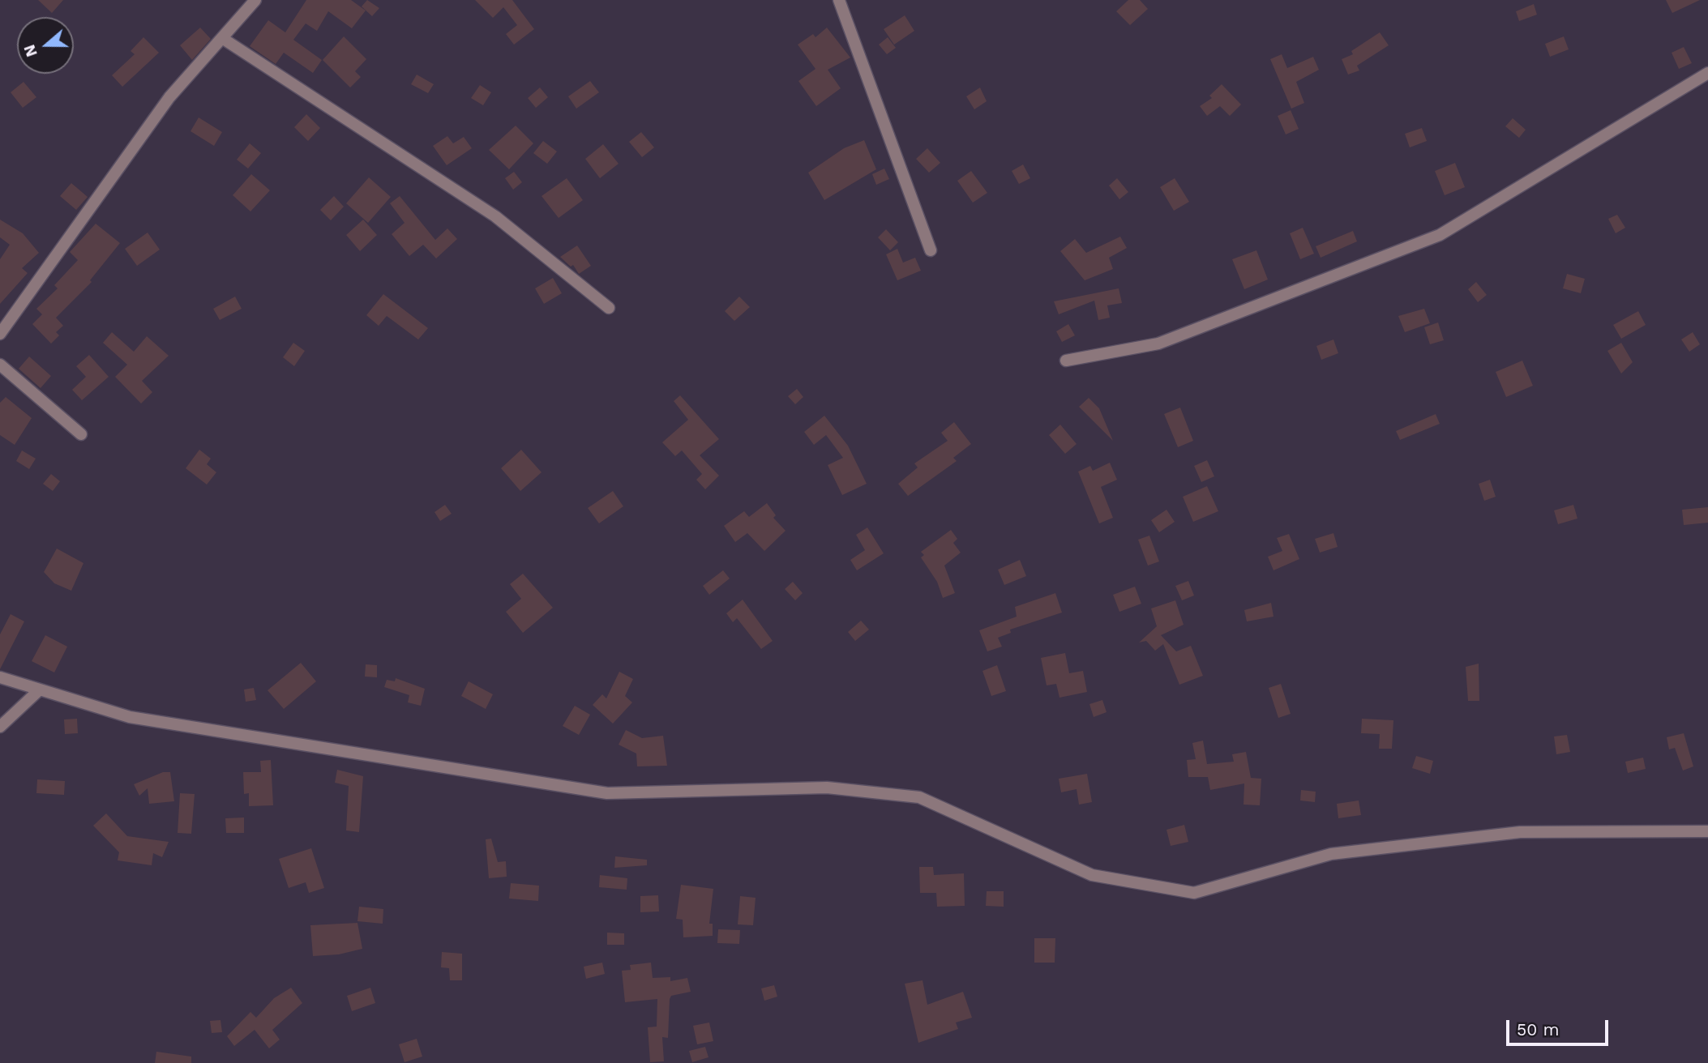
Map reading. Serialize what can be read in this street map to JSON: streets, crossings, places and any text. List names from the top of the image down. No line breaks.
{"scale_bar":"50 m","north":"left"}
